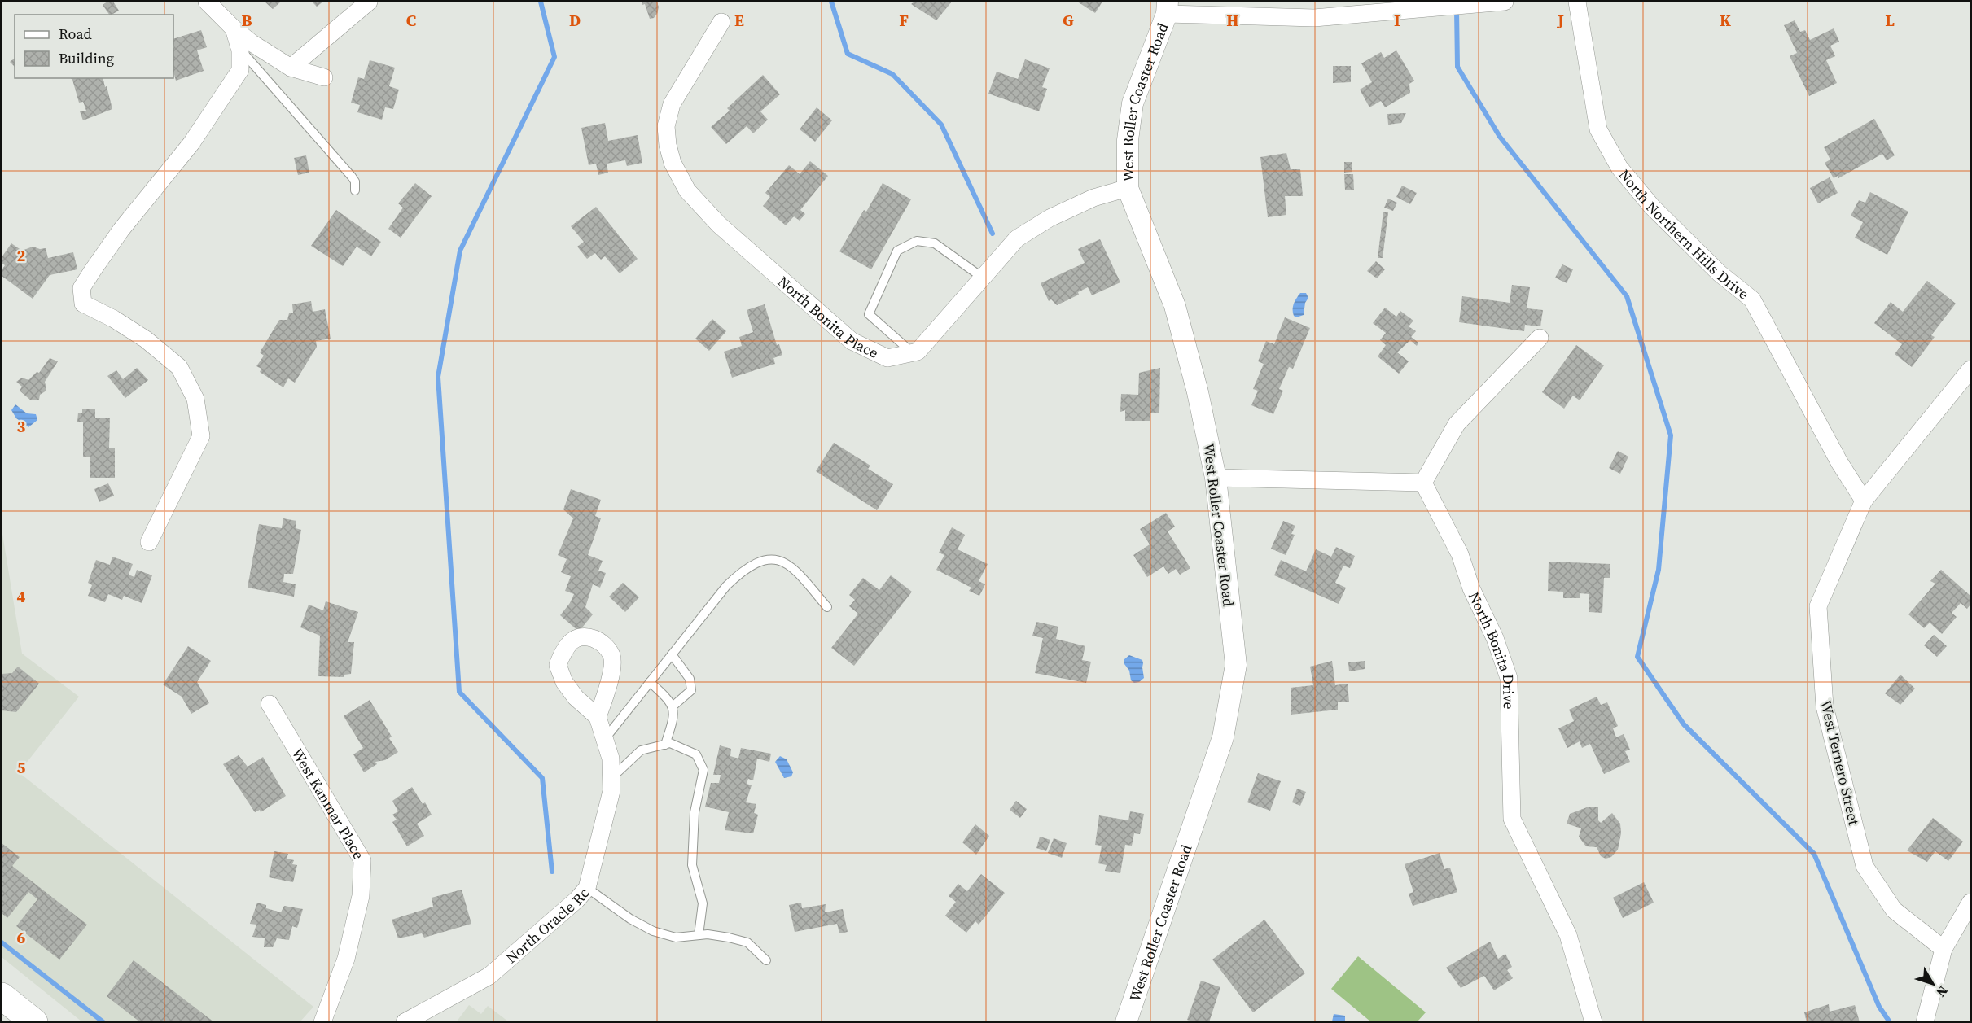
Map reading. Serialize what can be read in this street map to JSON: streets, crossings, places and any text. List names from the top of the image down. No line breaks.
{"streets":{"street":["West Roller Coaster Road","North Northern Hills Drive","North Bonita Place","North Bonita Drive","West Ternero Street","West Kanmar Place","North Oracle Rc"]},"crossings":[["West Roller Coaster Road","North Bonita Place"],["North Northern Hills Drive","West Ternero Street"]],"legend":["Road","Building"],"north":"bottom right","grid":{"columns":["B","C","D","E","F","G","H","I","J","K","L"],"rows":["2","3","4","5","6"]}}
